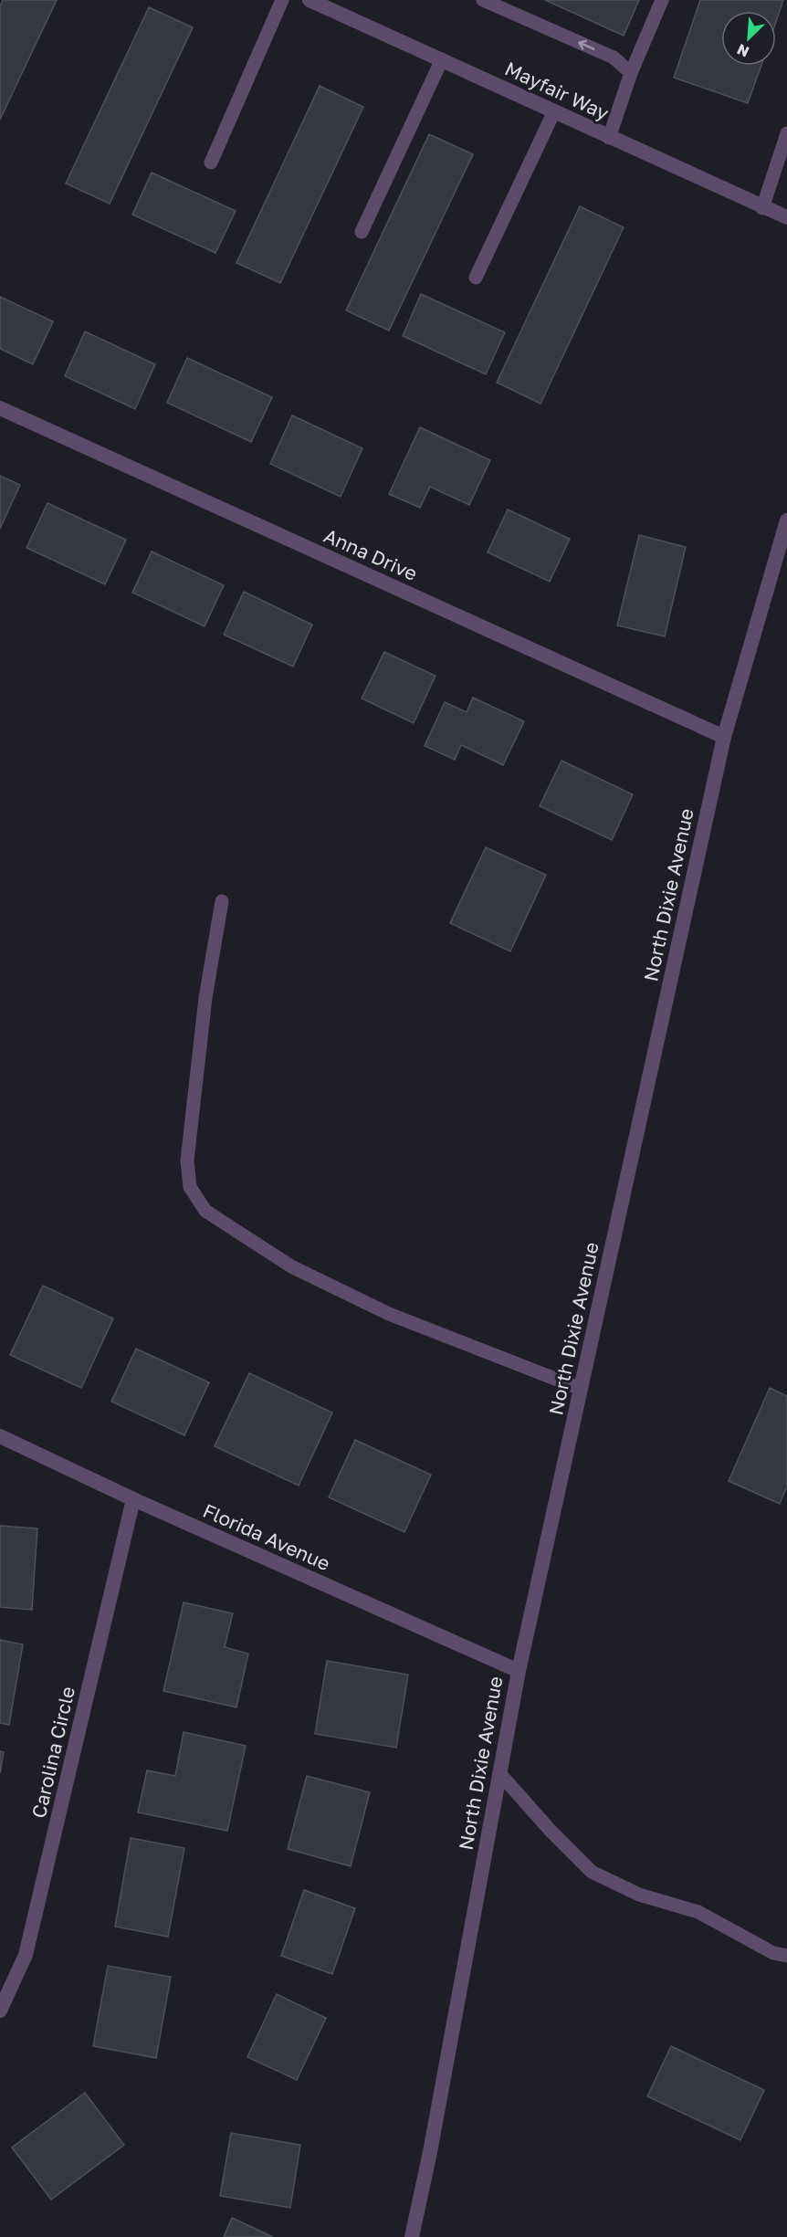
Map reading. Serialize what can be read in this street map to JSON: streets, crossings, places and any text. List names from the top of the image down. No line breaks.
{"streets":{"street":["Mayfair Way","Anna Drive","North Dixie Avenue","Florida Avenue","Carolina Circle"]},"crossings":[["Anna Drive","North Dixie Avenue"],["North Dixie Avenue","Florida Avenue"],["Florida Avenue","Carolina Circle"]],"north":"bottom left"}
